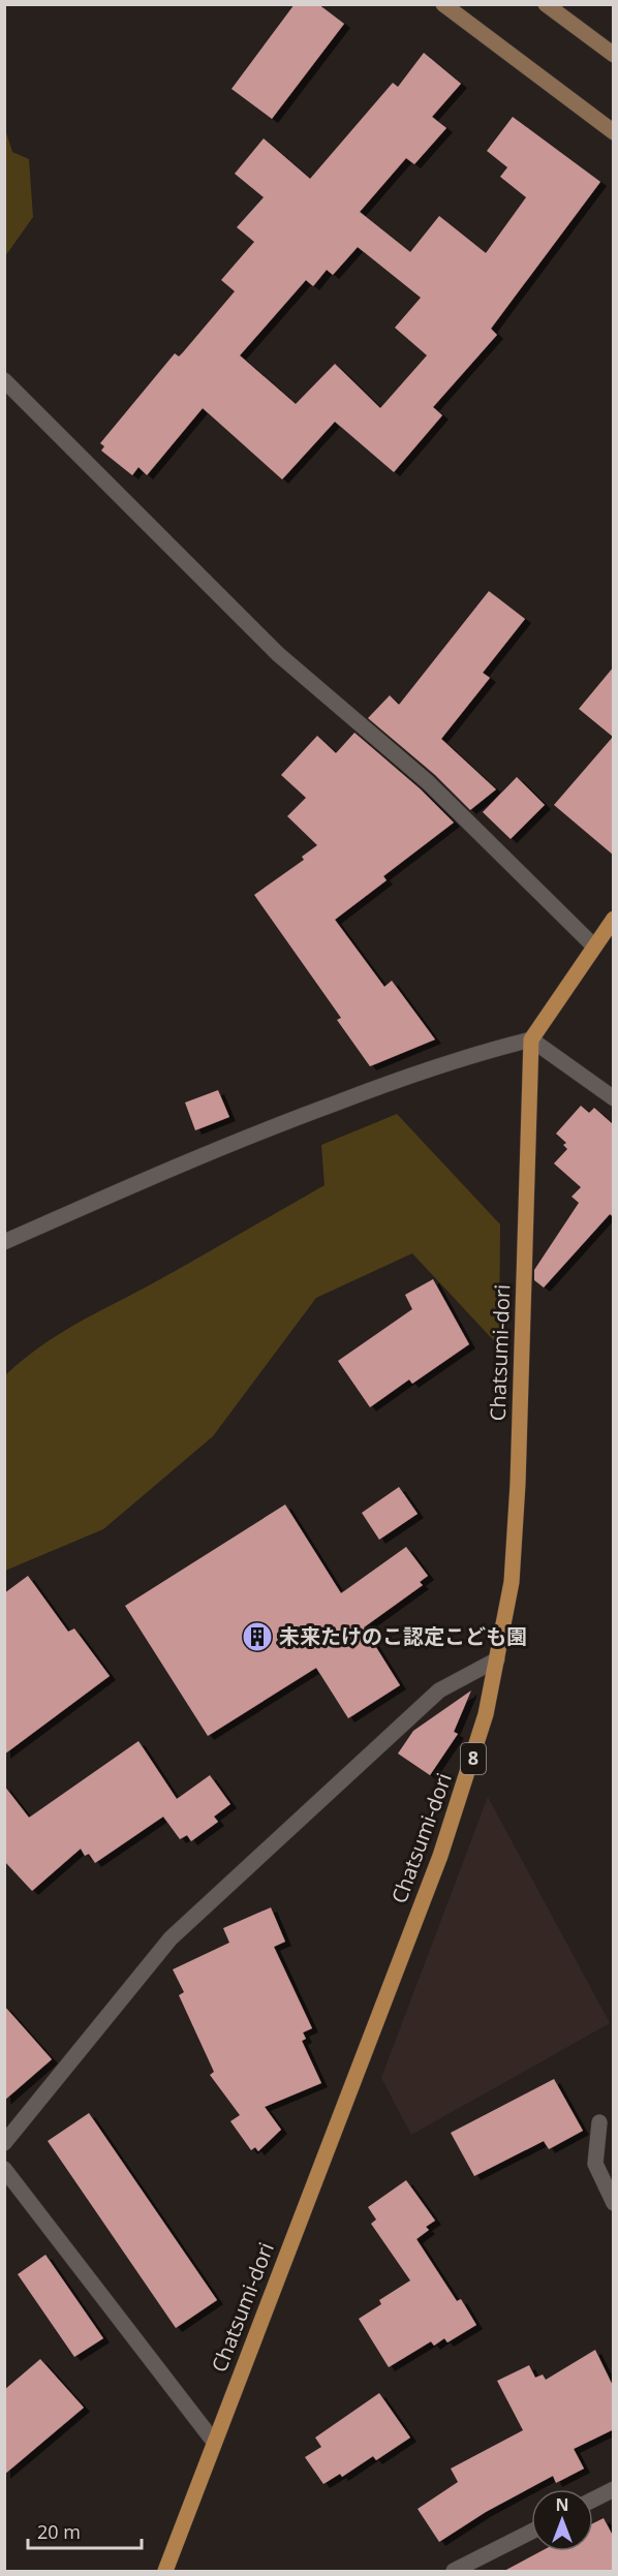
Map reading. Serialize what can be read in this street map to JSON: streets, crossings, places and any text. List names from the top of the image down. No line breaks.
{"streets":{"main road":["Chatsumi-dori","8"]},"places":{"building":["未来たけのこ認定こども園"]},"scale_bar":"20 m","north":"top"}
